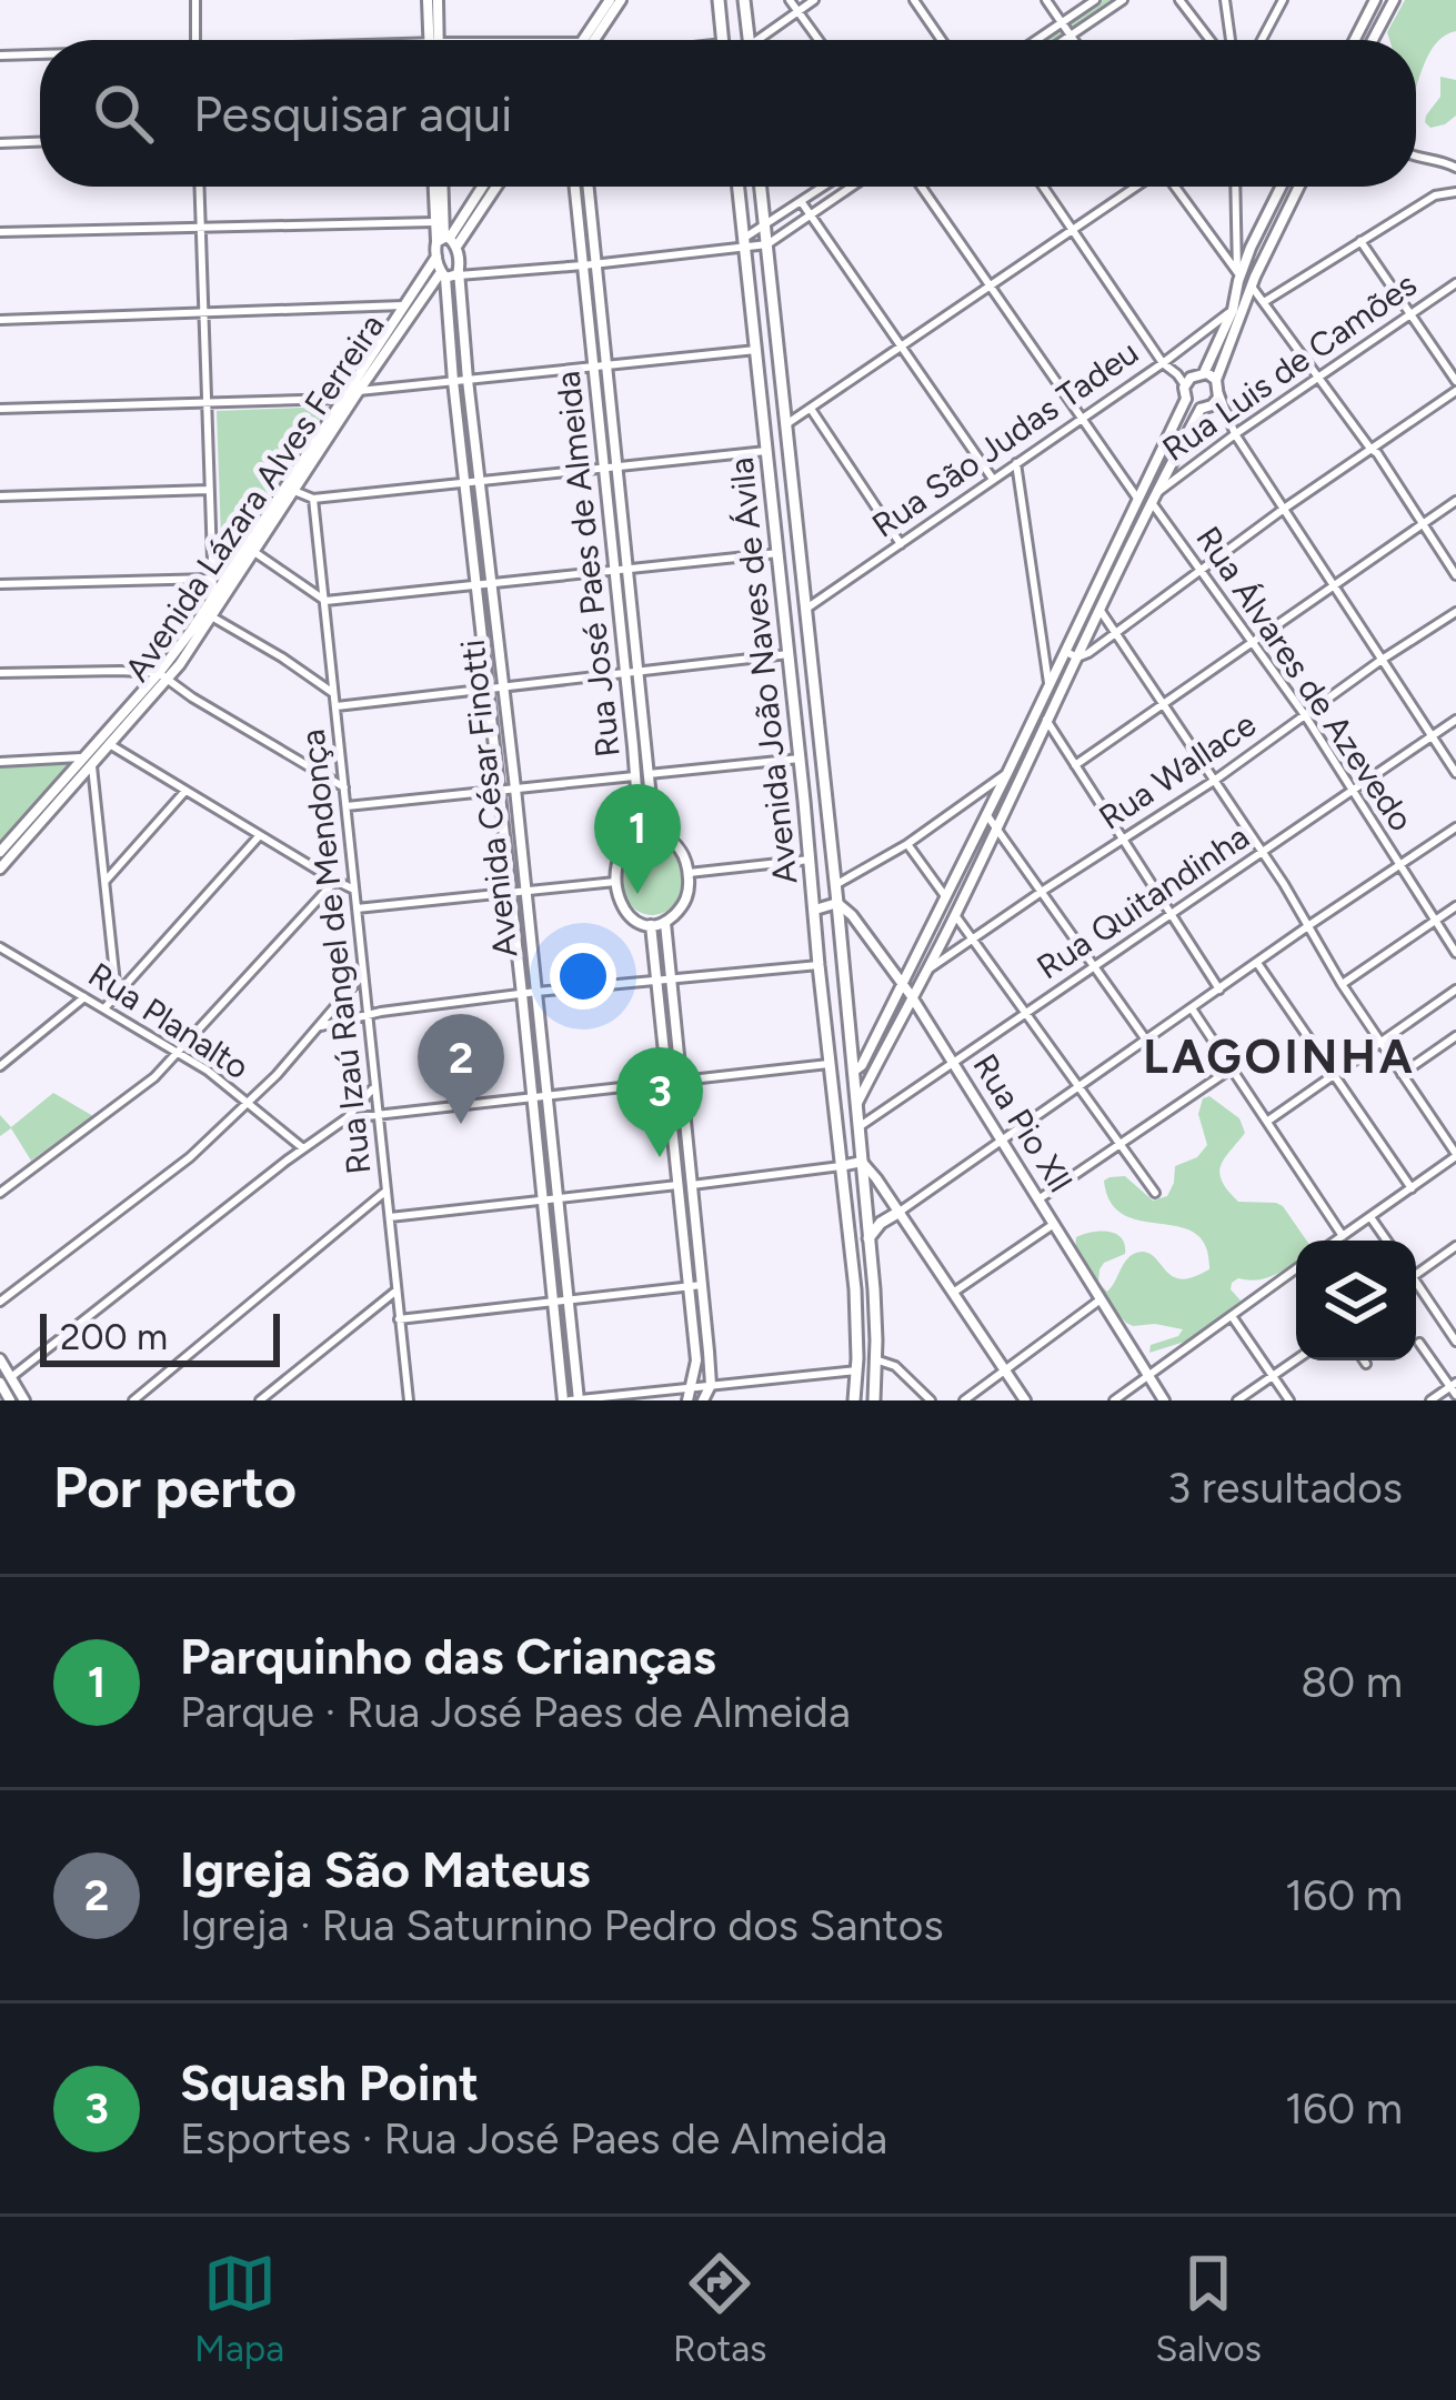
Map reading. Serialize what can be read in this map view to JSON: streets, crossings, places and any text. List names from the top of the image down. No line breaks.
{"streets":{"main road":["Avenida Lázara Alves Ferreira","Rua José Paes de Almeida","Avenida João Naves de Ávila","Avenida César Finotti","Rua Pio Xll"],"street":["Rua Luis de Camões","Rua São Judas Tadeu","Rua Álvares de Azevedo","Rua Wallace","Rua Quitandinha","Rua Izaú Rangel de Mendonça","Rua Planalto"]},"crossings":[["Rua Luis de Camões","Rua Álvares de Azevedo"],["Rua São Judas Tadeu","Avenida João Naves de Ávila"],["Rua São Judas Tadeu","Rua Álvares de Azevedo"],["Avenida Lázara Alves Ferreira","Avenida César Finotti"],["Avenida João Naves de Ávila","Rua Quitandinha"],["Avenida João Naves de Ávila","Rua Pio Xll"],["Rua Álvares de Azevedo","Rua Wallace"],["Rua Álvares de Azevedo","Rua Quitandinha"],["Rua Quitandinha","Rua Pio Xll"]],"districts":["LAGOINHA"],"scale_bar":"200 m","page":{"search":"Pesquisar aqui","pins":["1","2","3"],"scale":"200 m","heading":["Por perto","3 resultados"],"list":[{"mark":"1","name":"Parquinho das Crianças","note":"Parque · Rua José Paes de Almeida","value":"80 m"},{"mark":"2","name":"Igreja São Mateus","note":"Igreja · Rua Saturnino Pedro dos Santos","value":"160 m"},{"mark":"3","name":"Squash Point","note":"Esportes · Rua José Paes de Almeida","value":"160 m"}],"nav":["Mapa","Rotas","Salvos"]}}
